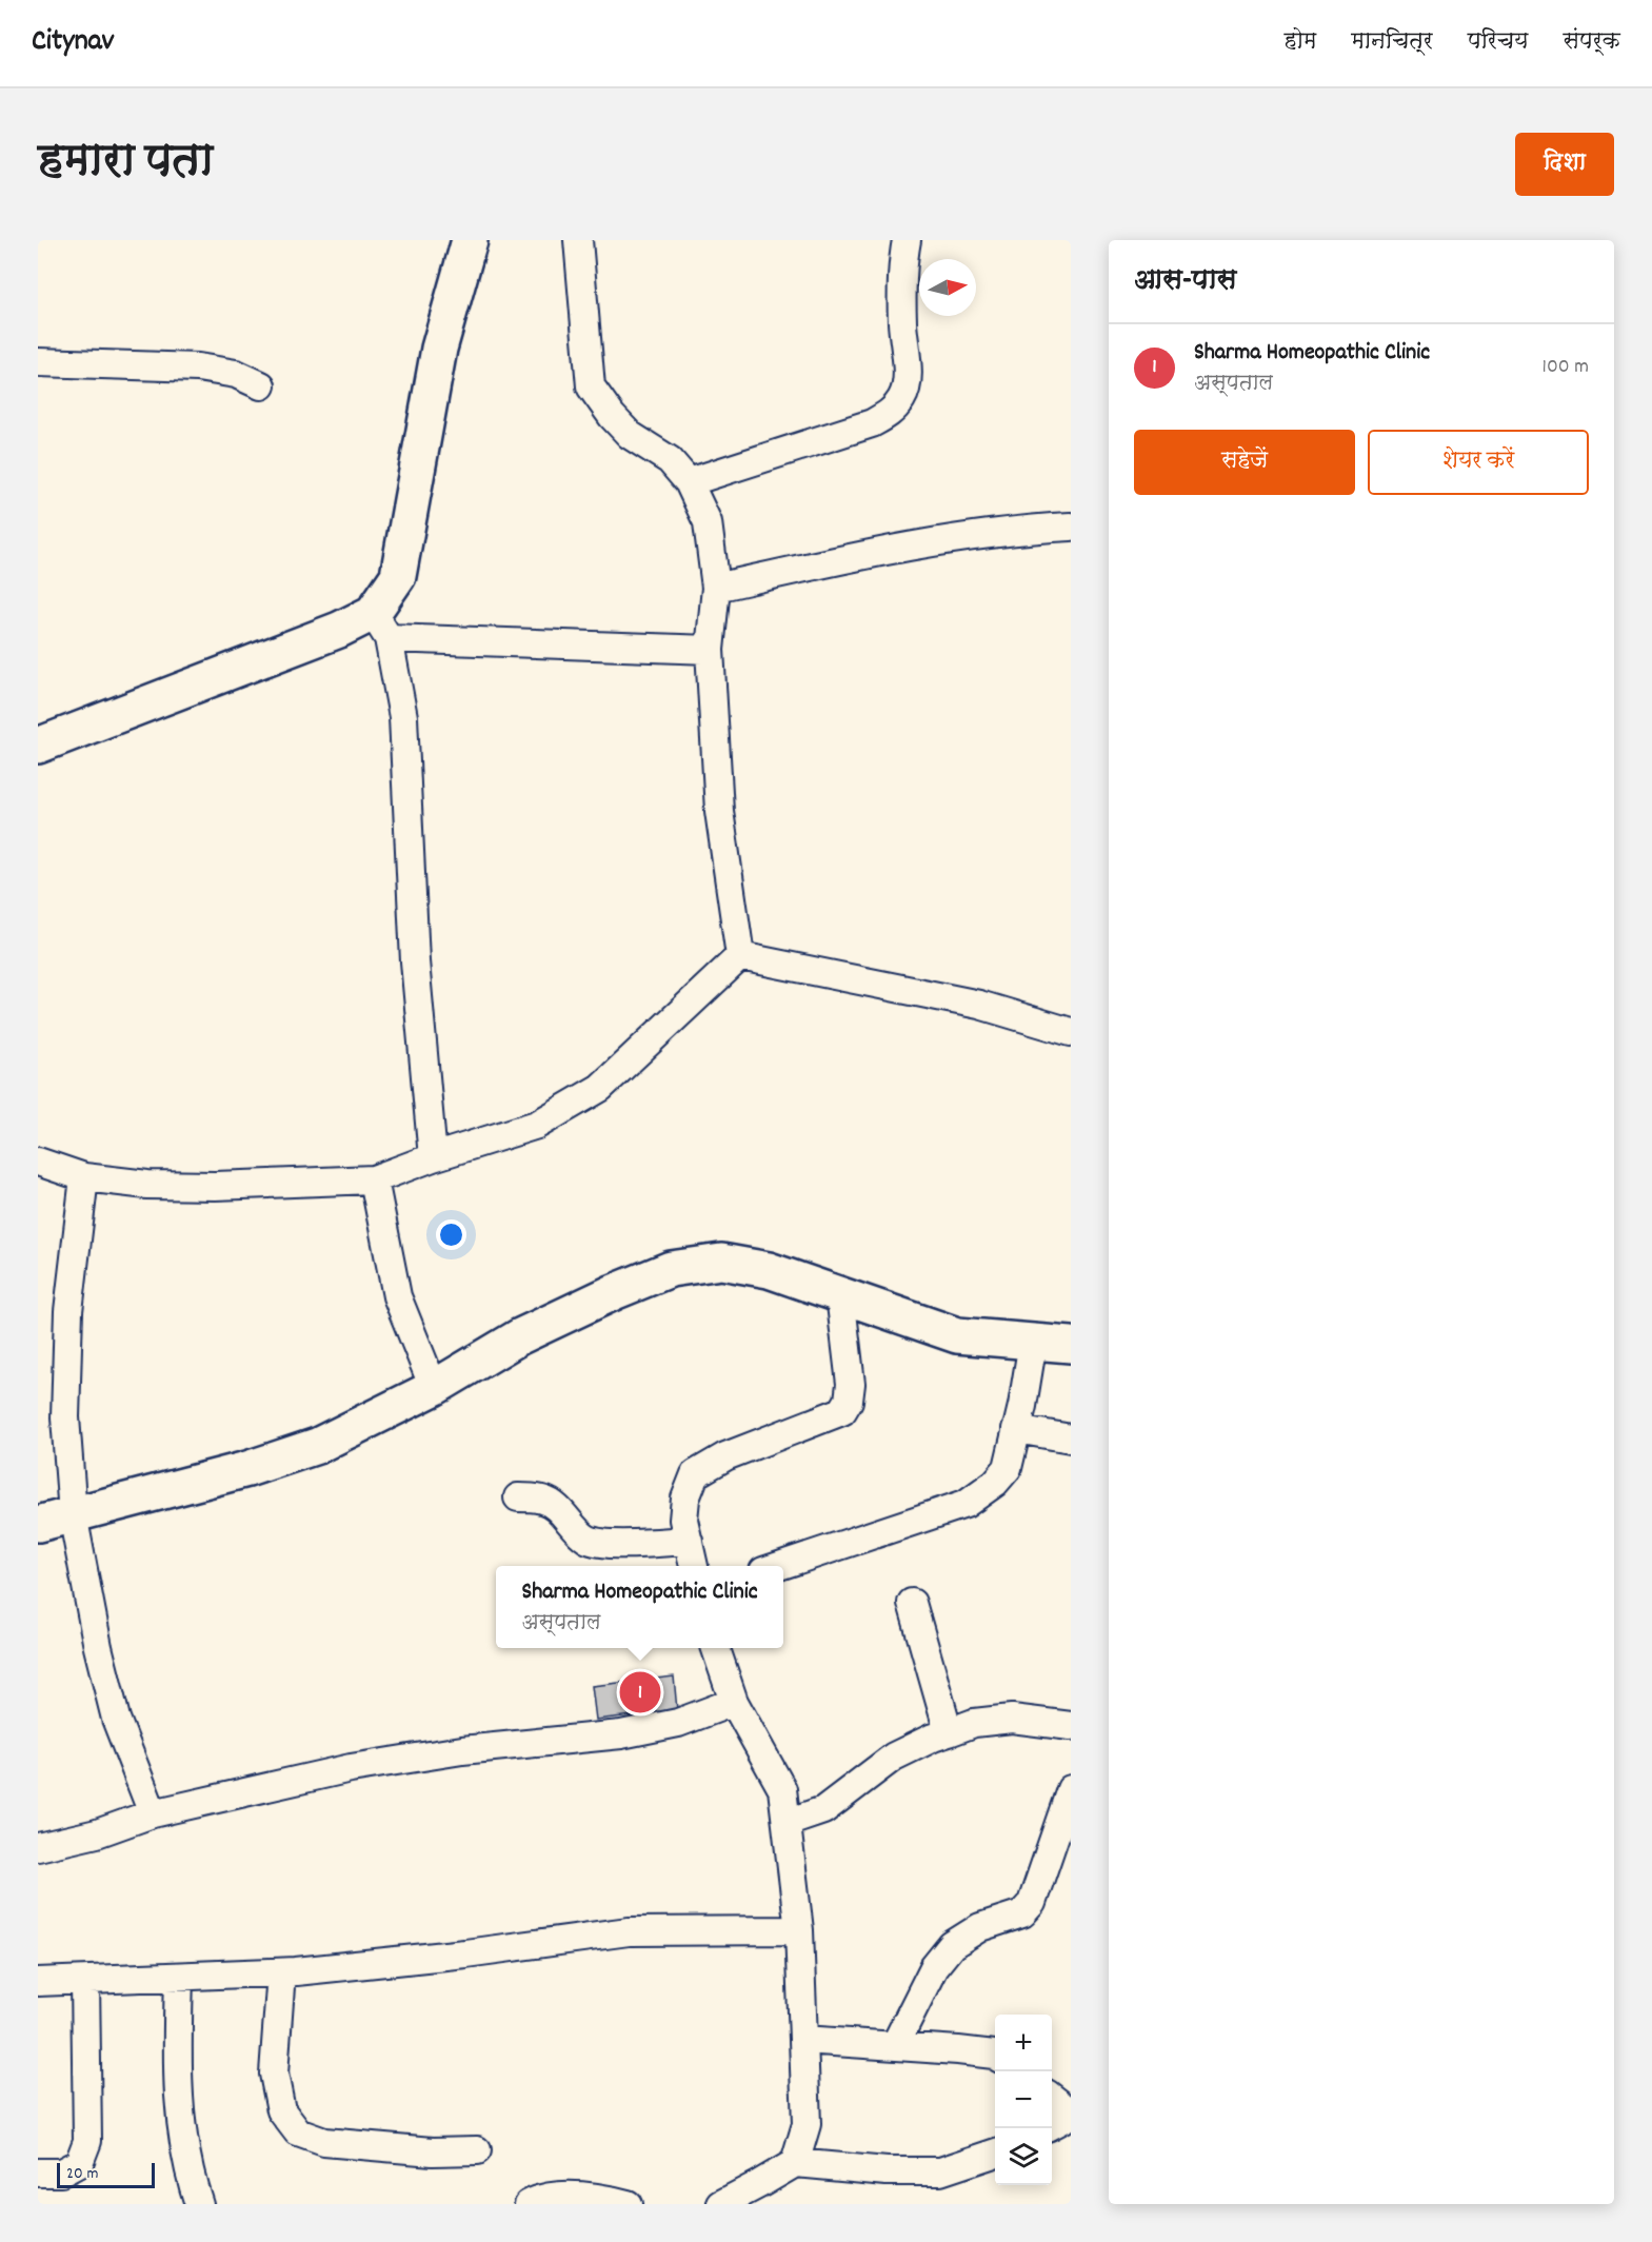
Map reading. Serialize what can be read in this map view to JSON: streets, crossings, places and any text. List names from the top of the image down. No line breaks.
{"scale_bar":"20 m","north":"right","page":{"header":"Citynav","nav":["होम","मानचित्र","परिचय","संपर्क"],"title":"हमारा पता","buttons":["दिशा",["सहेजें","शेयर करें"]],"heading":"आस-पास","list":[{"mark":"1","name":"Sharma Homeopathic Clinic","note":"अस्पताल","value":"100 m"}],"popup":["Sharma Homeopathic Clinic","अस्पताल"],"pins":"1","map_buttons":["+","−"],"scale":"20 m"}}
